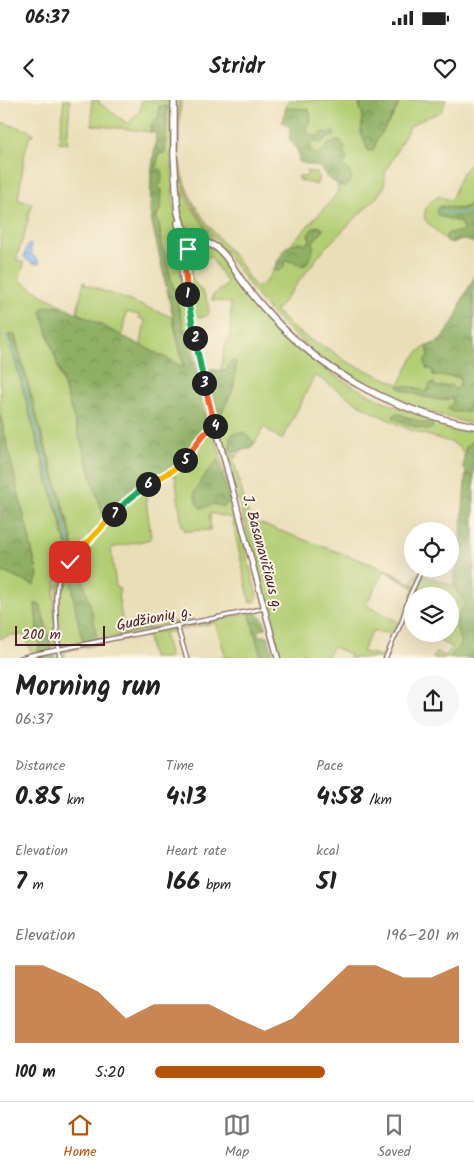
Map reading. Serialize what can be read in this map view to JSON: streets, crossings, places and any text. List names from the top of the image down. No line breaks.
{"streets":{"main road":["J. Basanavičiaus g."],"street":["Gudžionių g."]},"crossings":[["J. Basanavičiaus g.","Gudžionių g."]],"scale_bar":"200 m","page":{"status":"06:37","header":"Stridr","pins":["1","2","3","4","5","6","7"],"scale":"200 m","heading":["Morning run","06:37"],"stats":[["Distance","0.85 km"],["Time","4:13"],["Pace","4:58 /km"],["Elevation","7 m"],["Heart rate","166 bpm"],["kcal","51"]],"chart":["Elevation","196–201 m"],"list":[{"name":"100 m","note":"5:20"}],"tabs":["Home","Map","Saved"]}}
